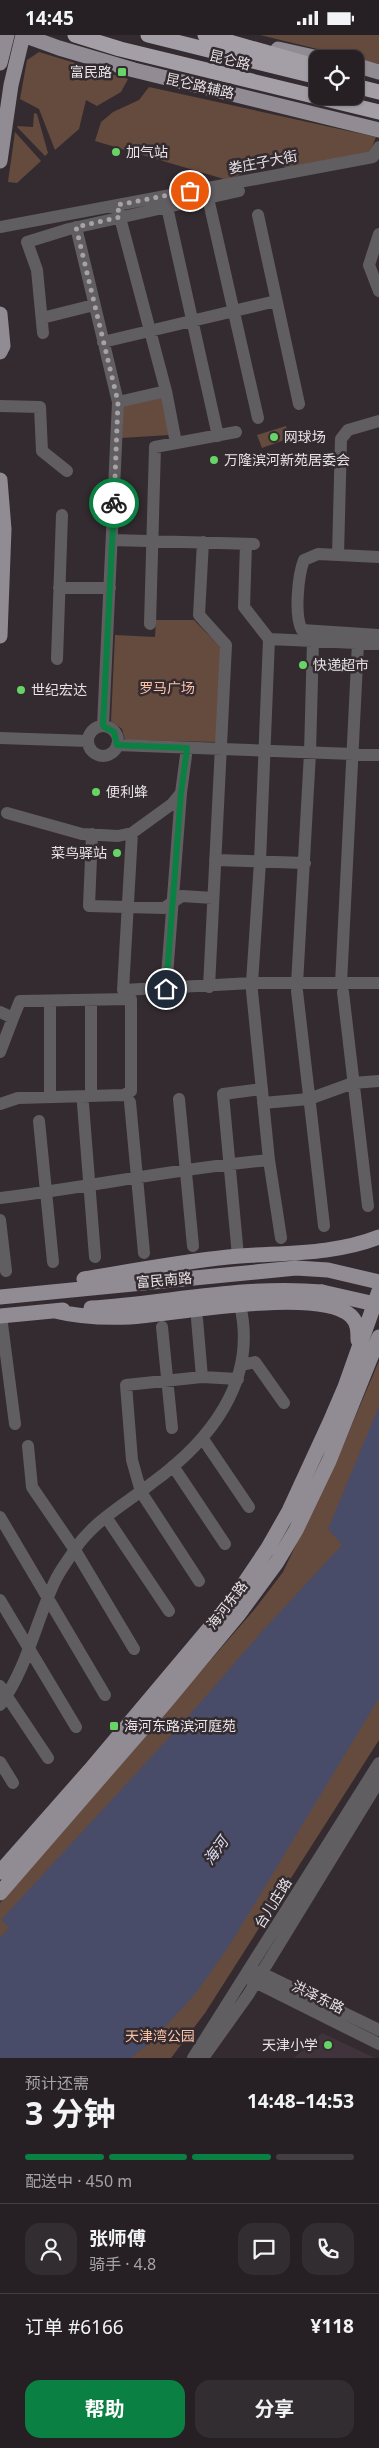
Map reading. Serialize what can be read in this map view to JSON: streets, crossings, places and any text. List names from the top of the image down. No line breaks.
{"streets":{"highway":["昆仑路"],"main road":["昆仑路辅路","富民南路","海河东路"],"street":["娄庄子大街","台儿庄路","洪泽东路"]},"crossings":[["台儿庄路","洪泽东路"]],"water":["海河"],"parks":["罗马广场","天津湾公园"],"places":{"transit":["富民路","海河东路滨河庭苑"],"other":["加气站","网球场","万隆滨河新苑居委会","快递超市","世纪宏达","便利蜂","菜鸟驿站","天津小学"]},"page":{"status":"14:45","heading":["3 分钟","预计还需","14:48–14:53"],"panel":["张师傅","骑手 · 4.8","订单 #6166","¥118"],"bar":"配送中 · 450 m","buttons":["帮助","分享"]}}
